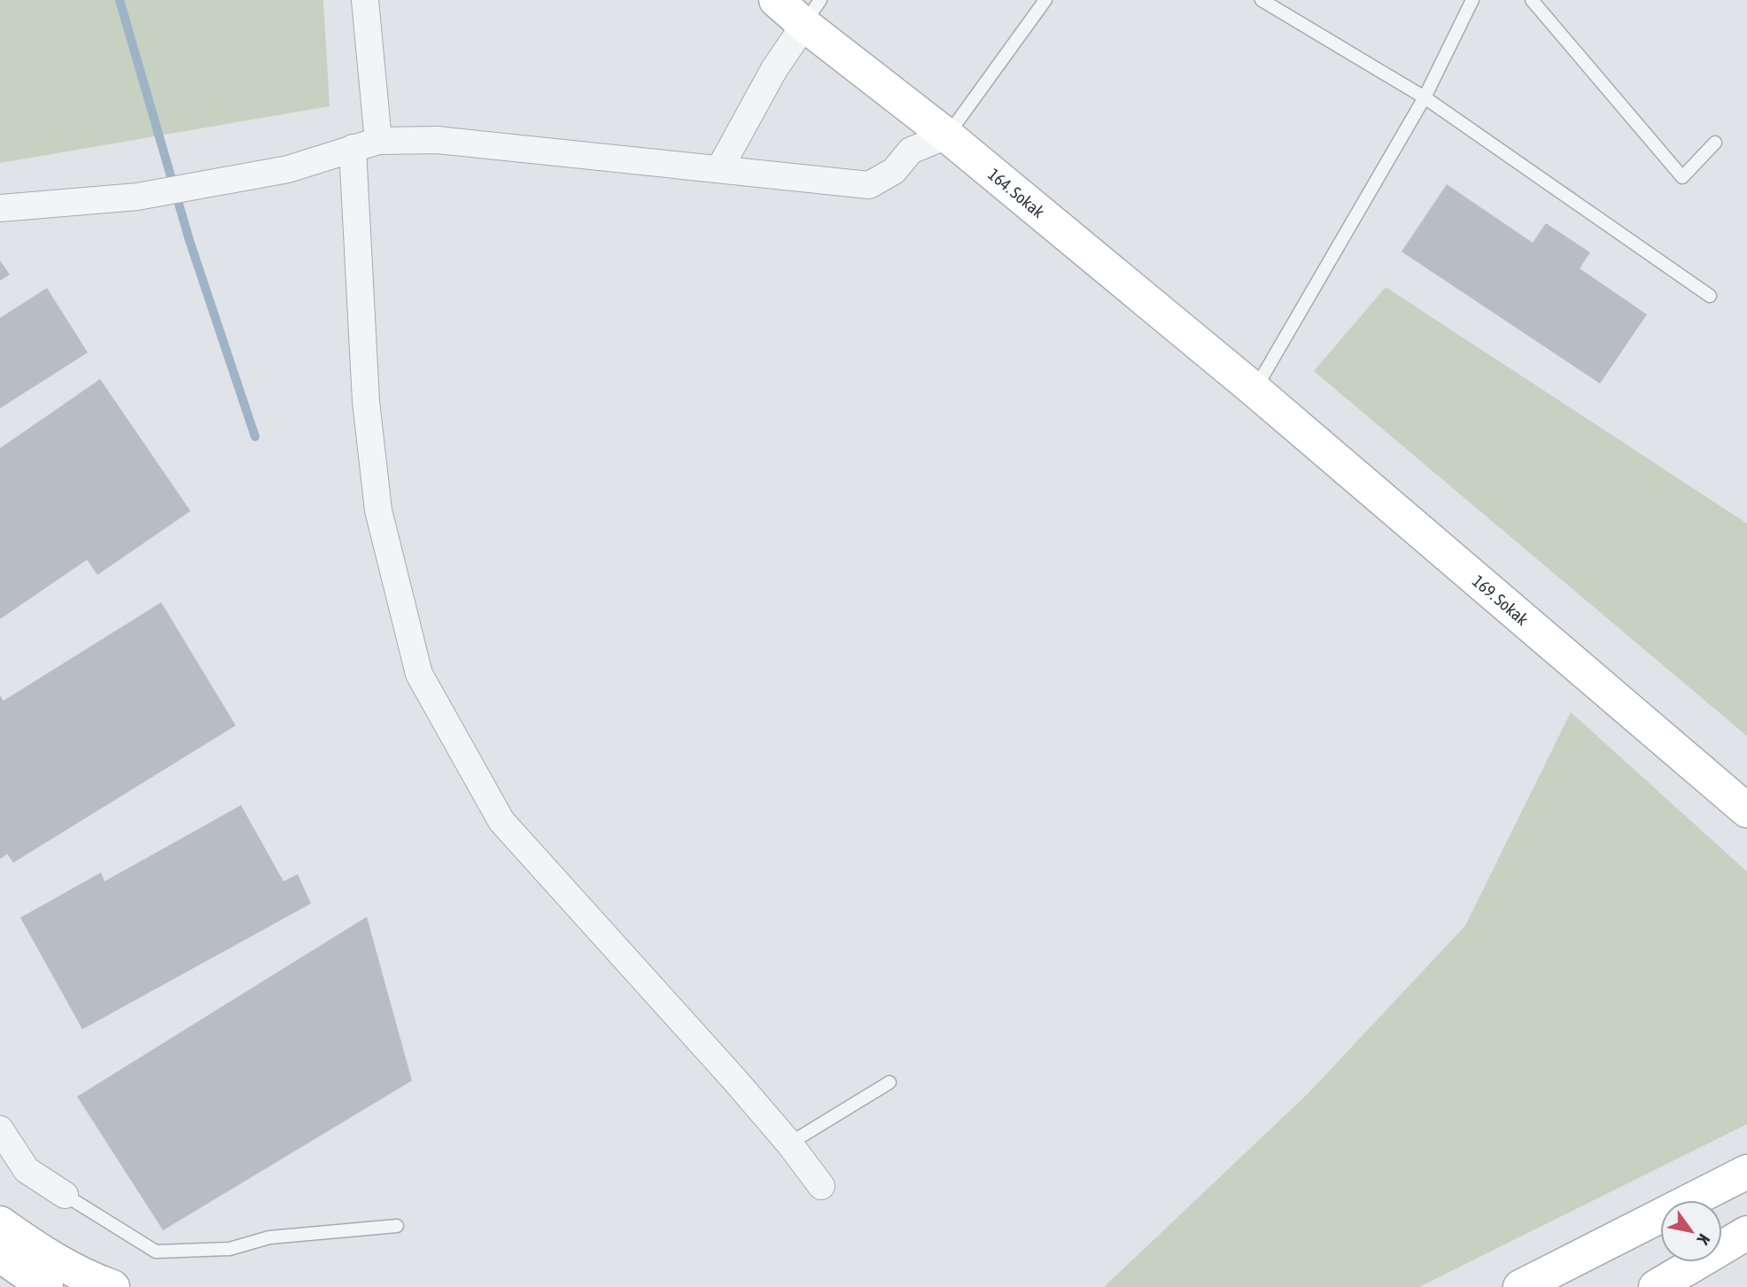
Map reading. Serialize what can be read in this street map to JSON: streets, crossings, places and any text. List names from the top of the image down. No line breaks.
{"streets":{"street":["164. Sokak","169. Sokak"]},"crossings":[["164. Sokak","169. Sokak"]],"north":"bottom right"}
